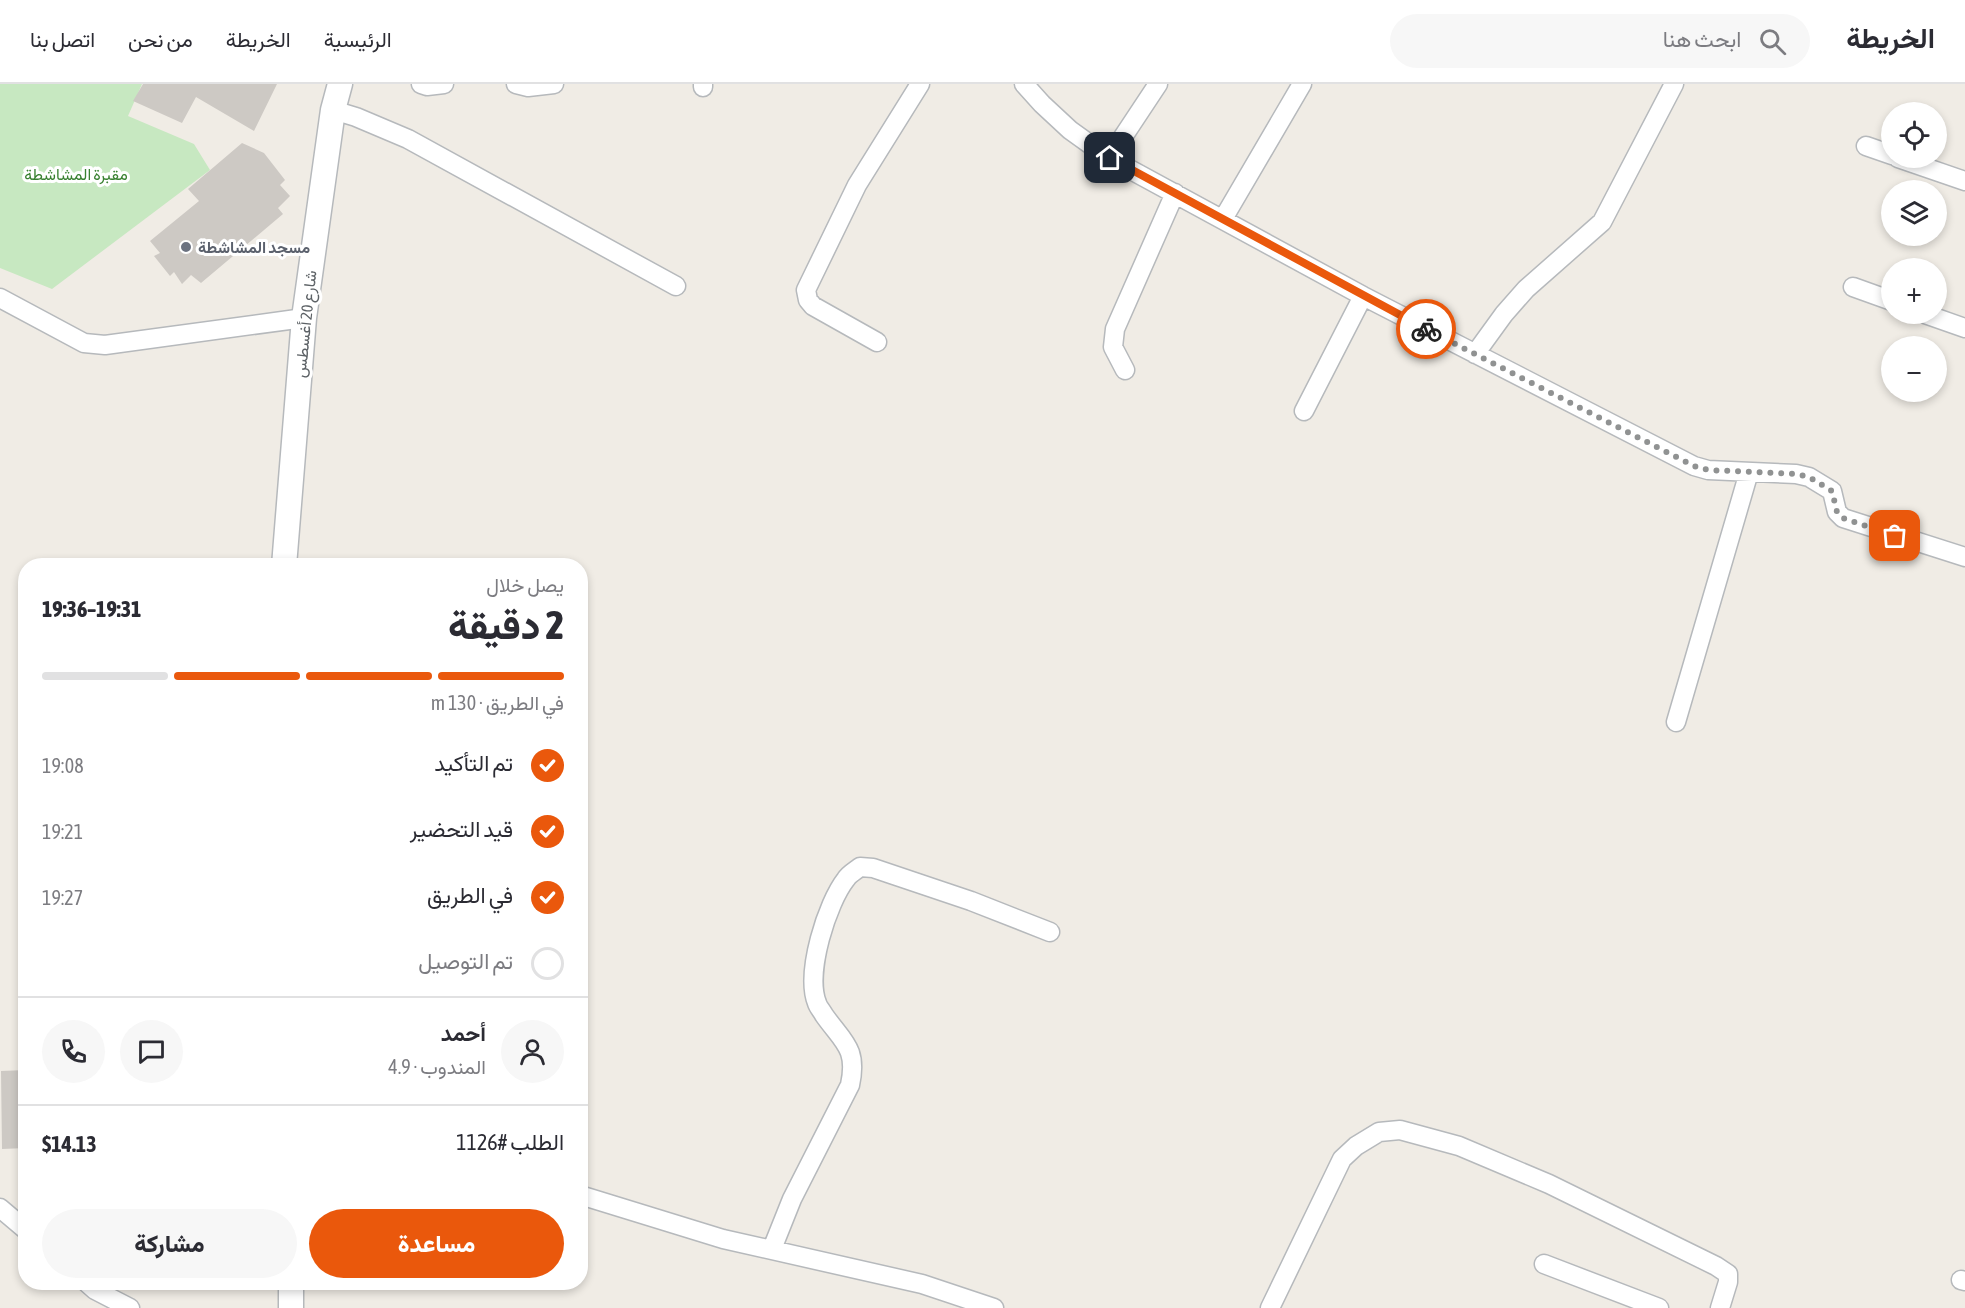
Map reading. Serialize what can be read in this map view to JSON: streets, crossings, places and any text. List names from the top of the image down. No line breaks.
{"streets":{"street":["شارع 20 أغسطس"]},"parks":["مقبرة المشاشطة"],"places":["مسجد المشاشطة"],"page":{"header":"الخريطة","search":"ابحث هنا","nav":["الرئيسية","الخريطة","من نحن","اتصل بنا"],"map_buttons":["+","−"],"heading":["2 دقيقة","يصل خلال","19:31–19:36"],"panel":["أحمد","المندوب · 4.9","الطلب #1126","$14.13"],"bar":"في الطريق · 130 m","list":[["تم التأكيد","19:08"],["قيد التحضير","19:21"],["في الطريق","19:27"],"تم التوصيل"],"buttons":["مساعدة","مشاركة"]}}
